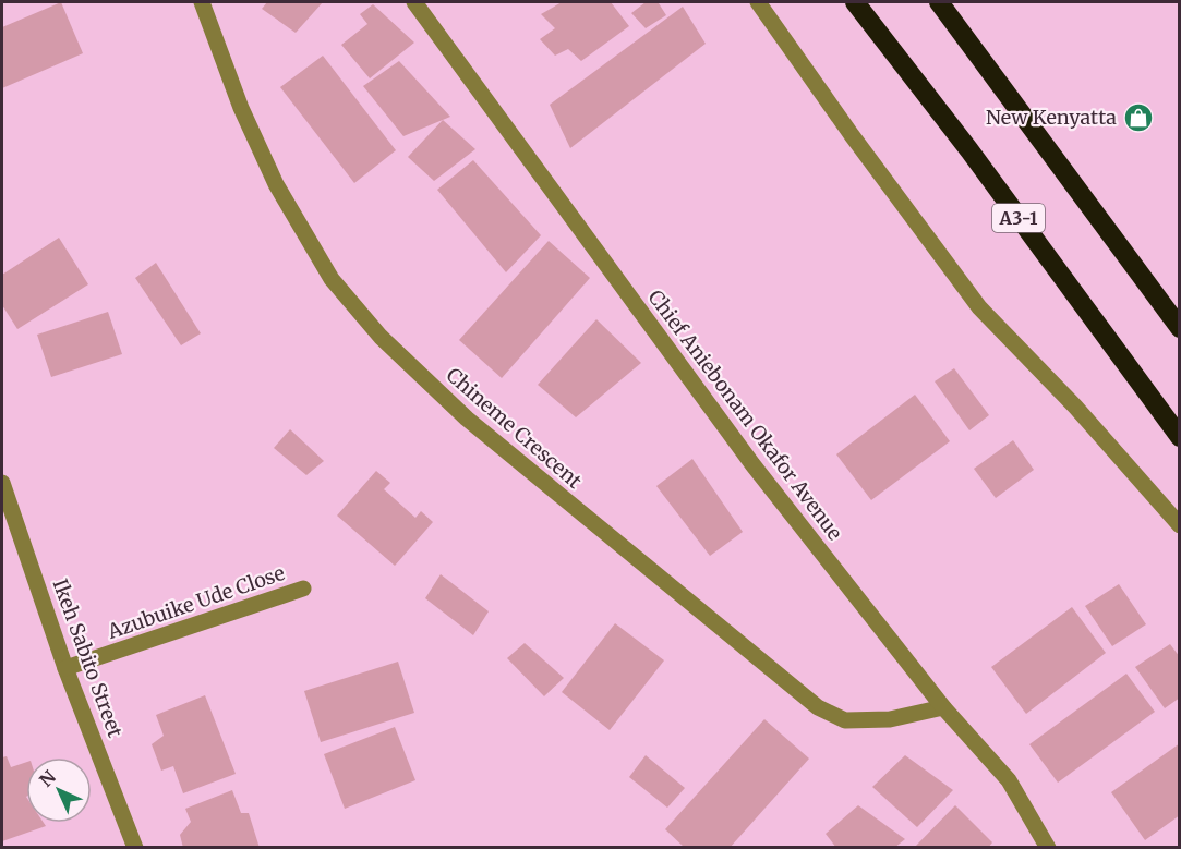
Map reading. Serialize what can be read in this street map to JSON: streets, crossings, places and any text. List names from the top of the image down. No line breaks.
{"streets":{"highway":["A3-1"],"street":["Chief Aniebonam Okafor Avenue","Chineme Crescent","Azubuike Ude Close","Ikeh Sabito Street"]},"crossings":[["Chief Aniebonam Okafor Avenue","Chineme Crescent"],["Azubuike Ude Close","Ikeh Sabito Street"]],"places":{"shop":["New Kenyatta"]},"north":"top left"}
